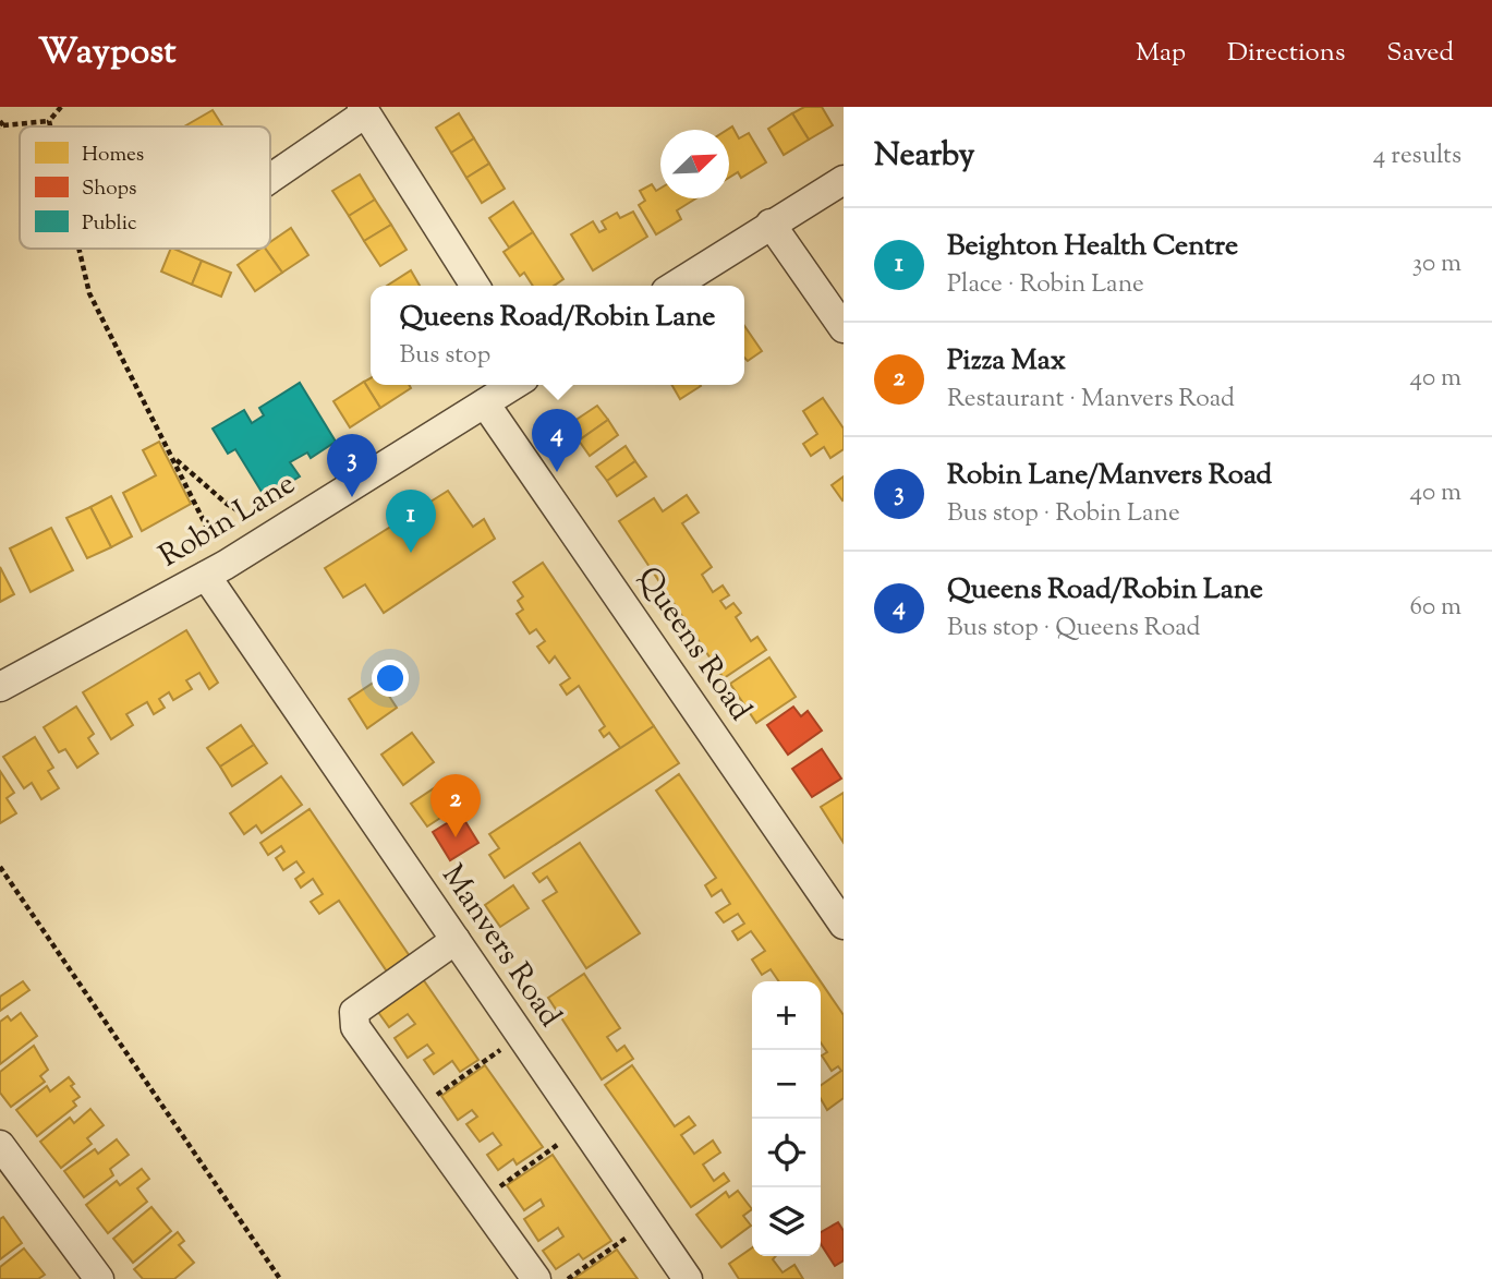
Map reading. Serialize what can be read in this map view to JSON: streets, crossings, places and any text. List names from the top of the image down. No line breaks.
{"streets":{"street":["Robin Lane","Queens Road","Manvers Road"]},"crossings":[["Robin Lane","Queens Road"],["Robin Lane","Manvers Road"]],"legend":["Homes","Shops","Public"],"north":"top right","page":{"header":"Waypost","nav":["Map","Directions","Saved"],"heading":["Nearby","4 results"],"list":[{"mark":"1","name":"Beighton Health Centre","note":"Place · Robin Lane","value":"30 m"},{"mark":"2","name":"Pizza Max","note":"Restaurant · Manvers Road","value":"40 m"},{"mark":"3","name":"Robin Lane/Manvers Road","note":"Bus stop · Robin Lane","value":"40 m"},{"mark":"4","name":"Queens Road/Robin Lane","note":"Bus stop · Queens Road","value":"60 m"}],"popup":["Queens Road/Robin Lane","Bus stop"],"pins":["4","3","1","2"],"map_buttons":["+","−"]}}
